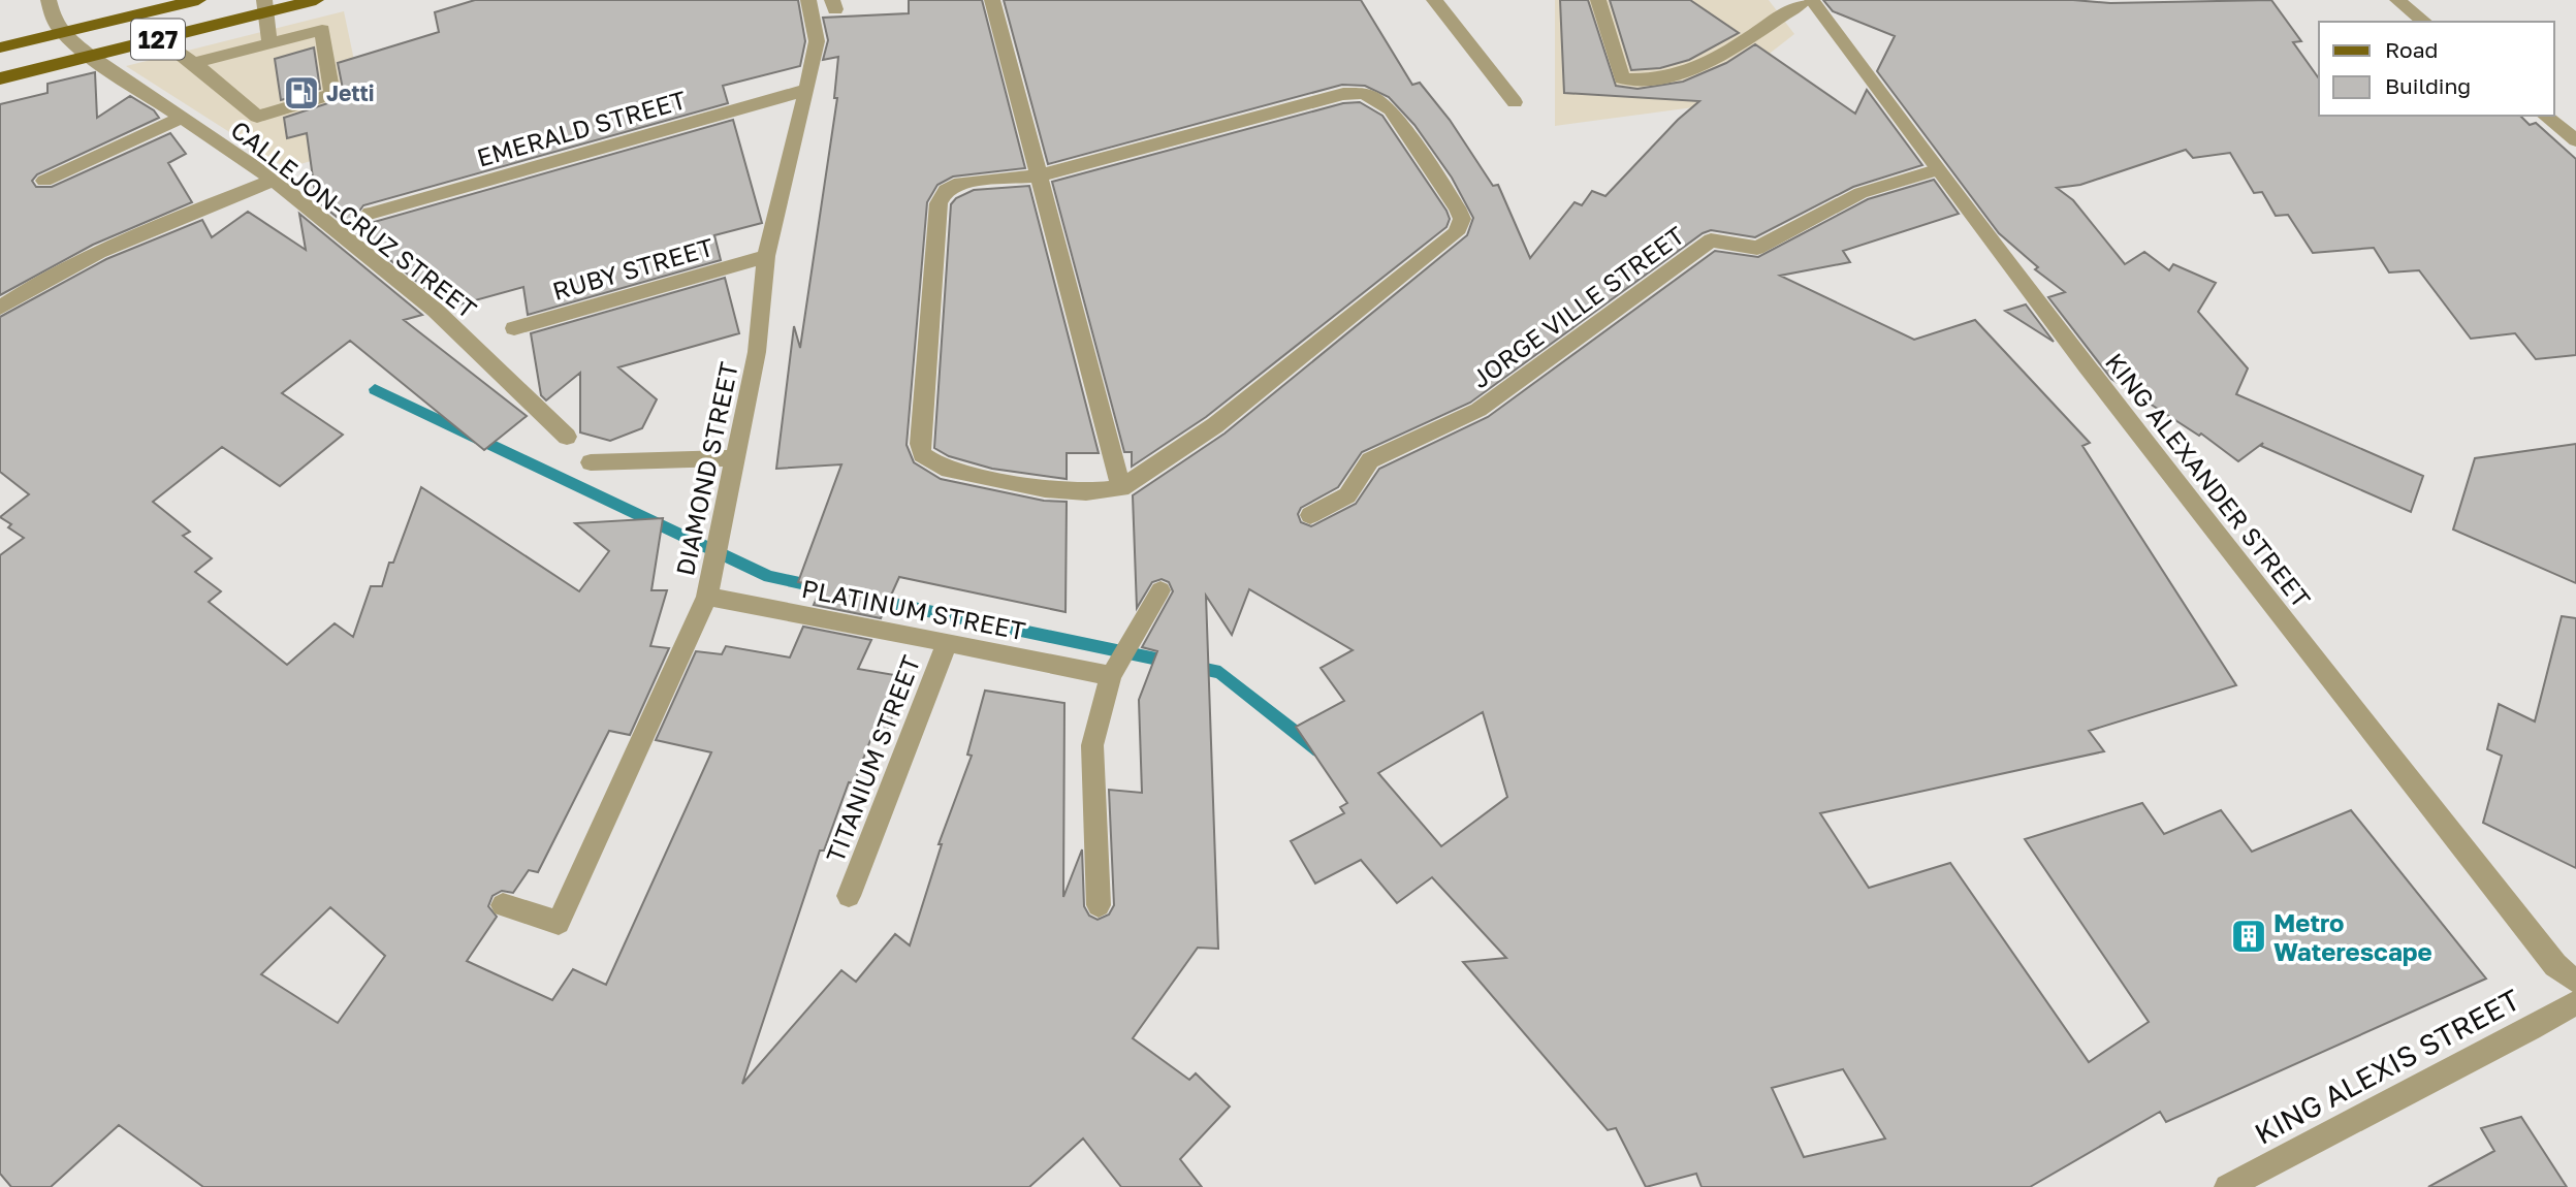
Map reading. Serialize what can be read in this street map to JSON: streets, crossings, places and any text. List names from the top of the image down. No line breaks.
{"streets":{"main road":["127"],"street":["EMERALD STREET","CALLEJON-CRUZ STREET","RUBY STREET","JORGE VILLE STREET","DIAMOND STREET","KING ALEXANDER STREET","PLATINUM STREET","TITANIUM STREET","KING ALEXIS STREET"]},"crossings":[["127","CALLEJON-CRUZ STREET"],["EMERALD STREET","DIAMOND STREET"],["RUBY STREET","DIAMOND STREET"],["JORGE VILLE STREET","KING ALEXANDER STREET"],["DIAMOND STREET","PLATINUM STREET"],["PLATINUM STREET","TITANIUM STREET"]],"places":{"fuel station":["Jetti"],"building":["Metro Waterescape"]},"legend":["Road","Building"]}
